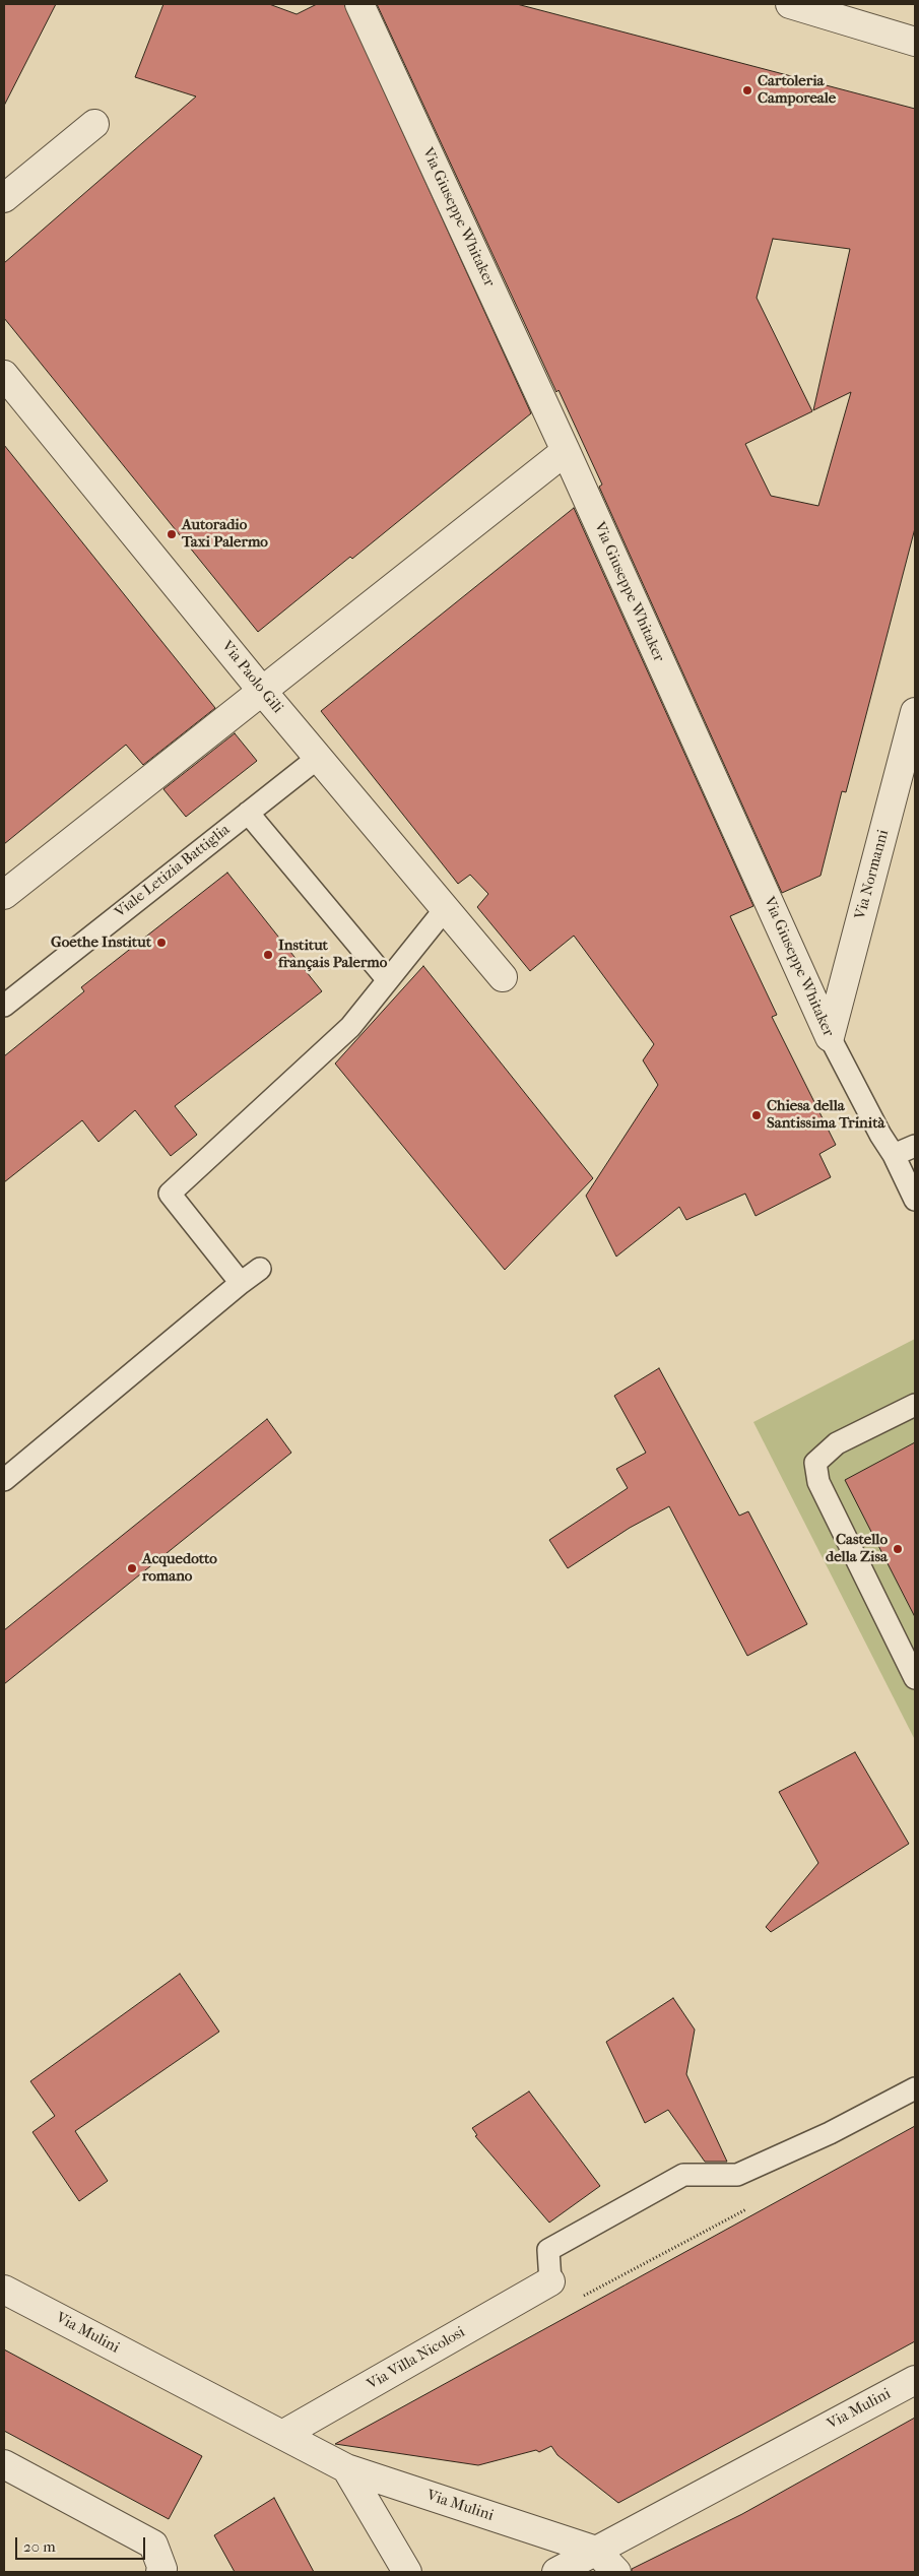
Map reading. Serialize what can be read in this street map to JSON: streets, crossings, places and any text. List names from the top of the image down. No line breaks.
{"streets":{"street":["Via Giuseppe Whitaker","Via Paolo Gili","Via Normanni","Via Mulini","Via Villa Nicolosi"],"lane":["Viale Letizia Battiglia"]},"crossings":[["Via Giuseppe Whitaker","Via Normanni"],["Via Paolo Gili","Viale Letizia Battiglia"],["Via Mulini","Via Villa Nicolosi"]],"places":["Cartoleria Camporeale","Autoradio Taxi Palermo","Goethe Institut","Institut français Palermo","Chiesa della Santissima Trinità","Castello della Zisa","Acquedotto romano"],"scale_bar":"20 m"}
